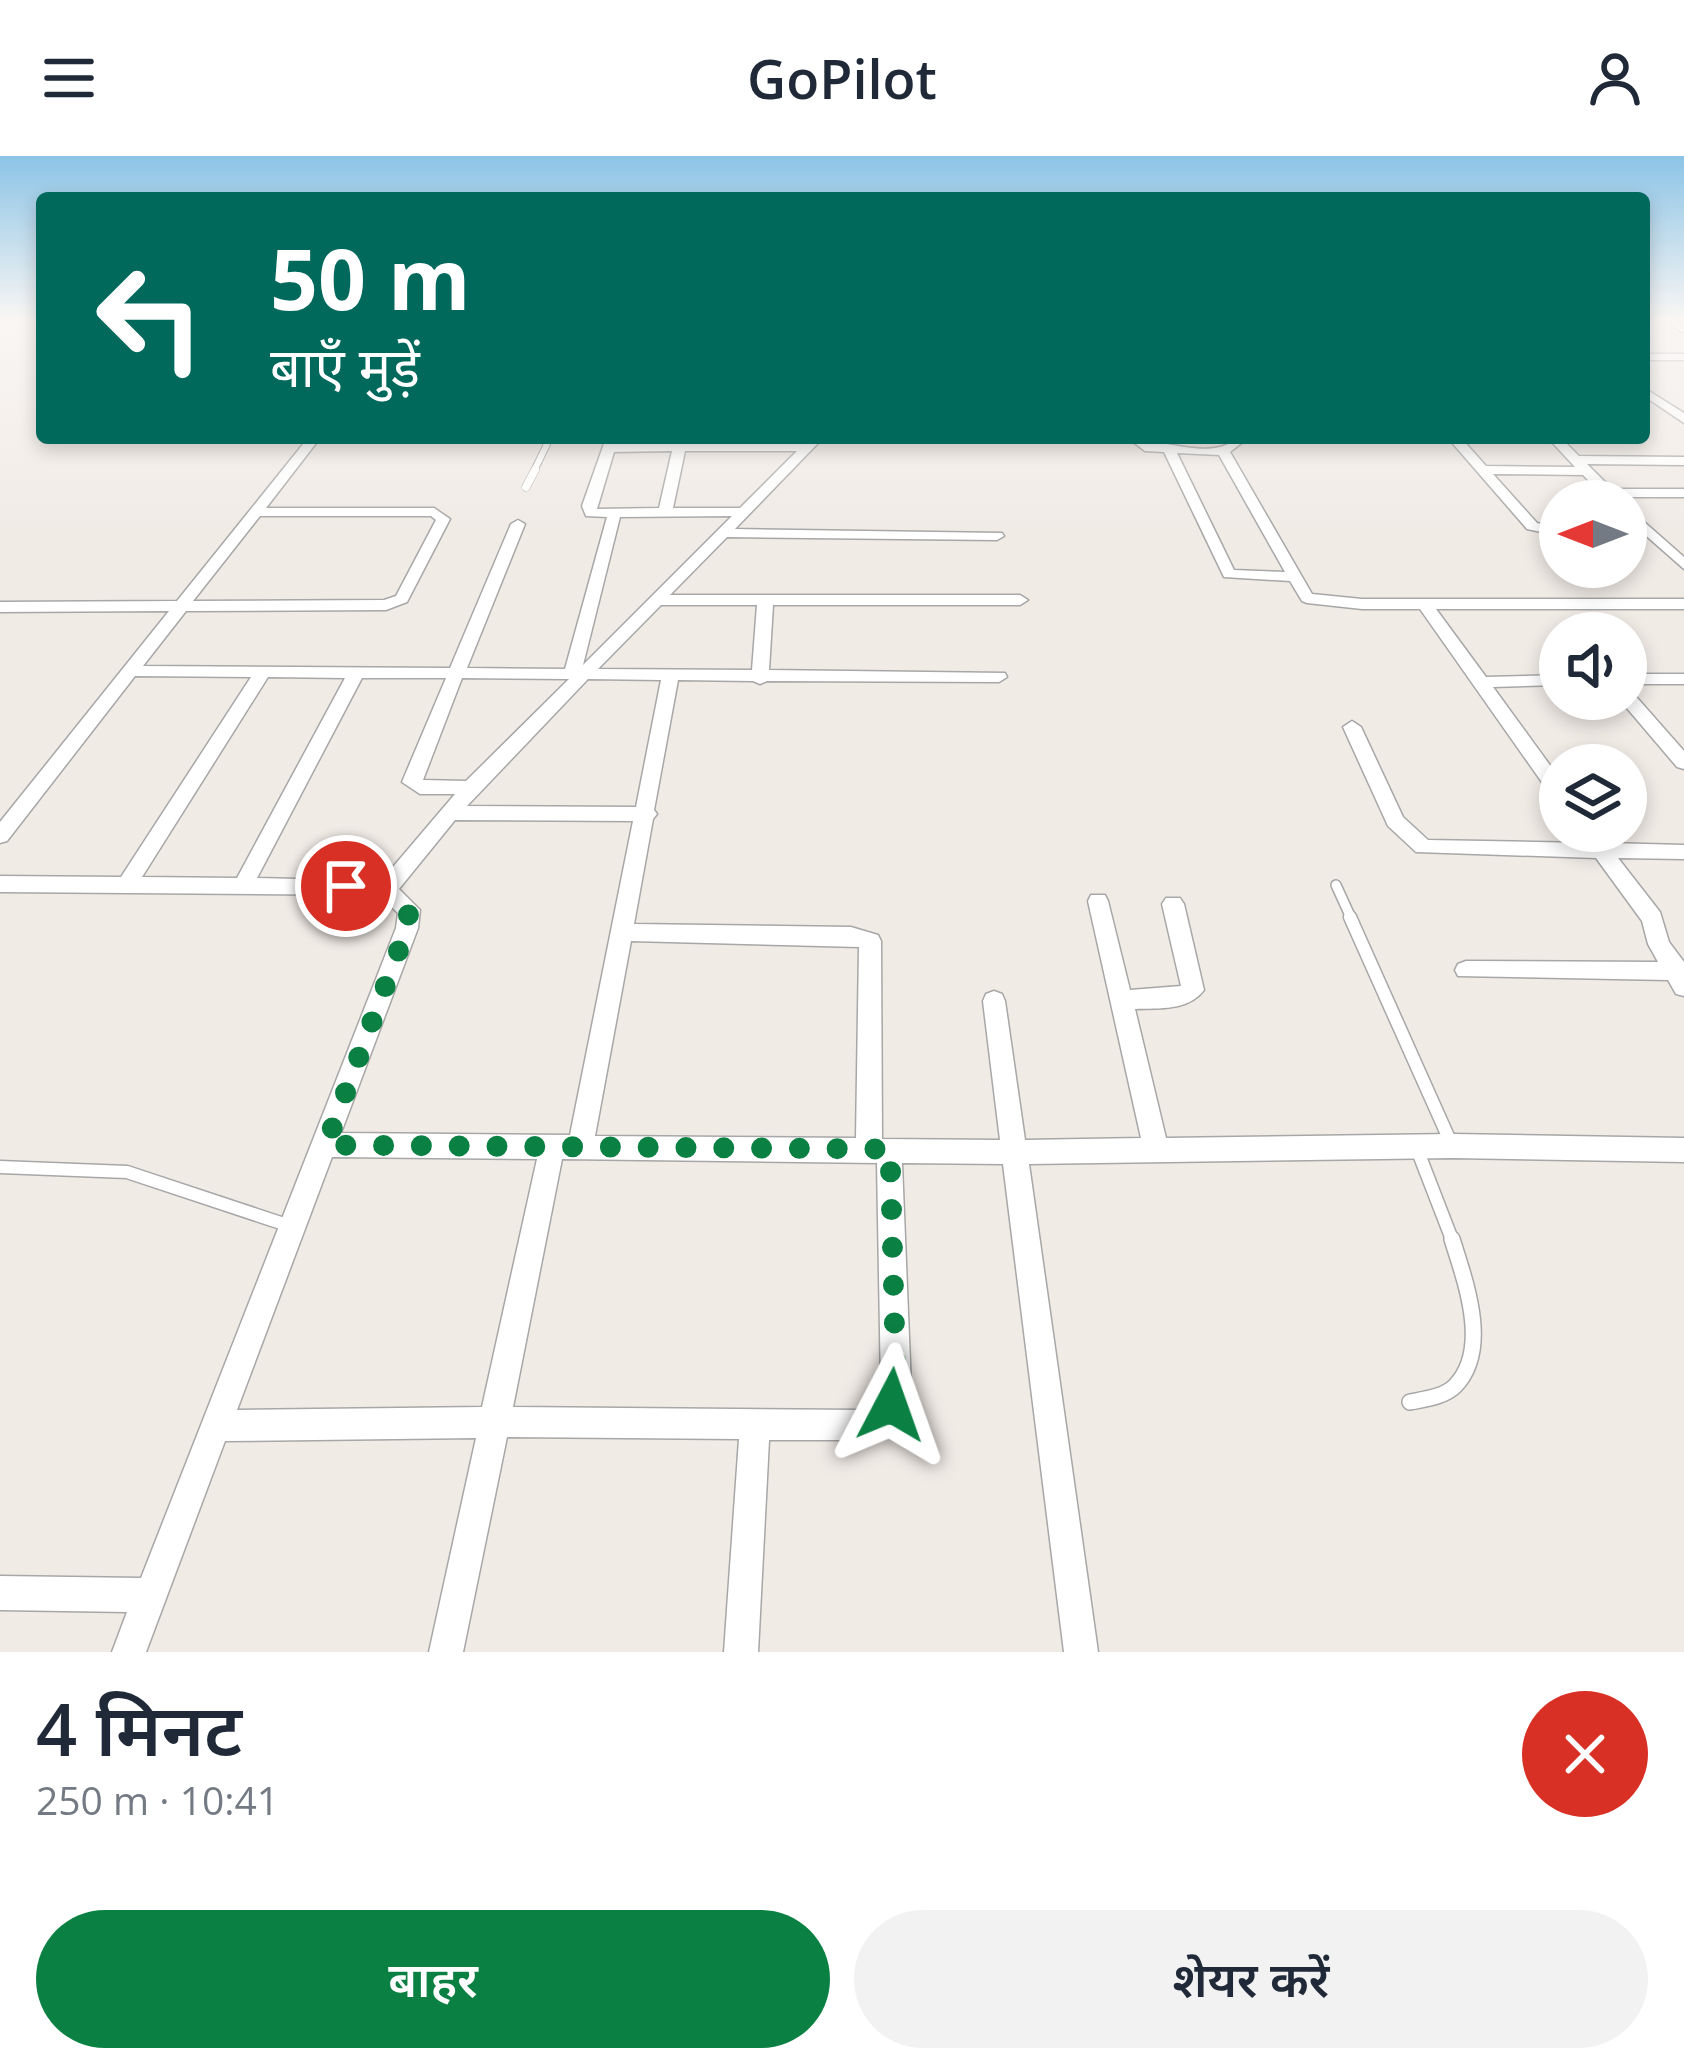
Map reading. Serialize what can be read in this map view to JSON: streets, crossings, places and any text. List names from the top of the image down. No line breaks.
{"north":"left","page":{"header":"GoPilot","turn":["50 m","बाएँ मुड़ें"],"heading":["4 मिनट","250 m · 10:41"],"buttons":["बाहर","शेयर करें"]}}
